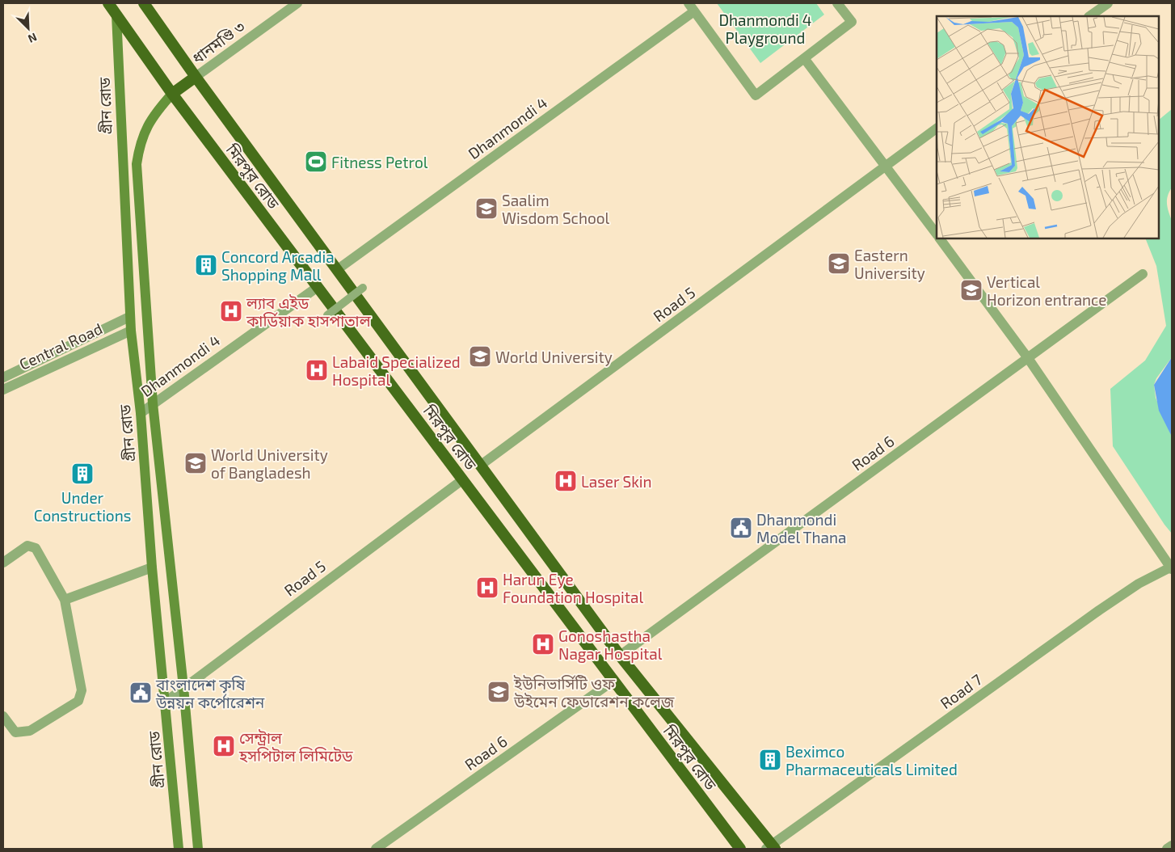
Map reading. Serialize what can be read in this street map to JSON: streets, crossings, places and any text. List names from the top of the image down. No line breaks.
{"streets":{"highway":["মিরপুর রোড"],"main road":["গ্রীন রোড"],"street":["ধানমণ্ডি ৩","Dhanmondi 4","Road 5","Central Road","Road 6","Road 7"]},"crossings":[["ধানমণ্ডি ৩","মিরপুর রোড"],["গ্রীন রোড","Dhanmondi 4"],["গ্রীন রোড","মিরপুর রোড"],["গ্রীন রোড","Road 5"],["গ্রীন রোড","Central Road"],["Dhanmondi 4","মিরপুর রোড"],["মিরপুর রোড","Road 5"],["মিরপুর রোড","Road 6"],["মিরপুর রোড","Road 7"]],"parks":["Dhanmondi 4 Playground"],"places":{"sports":["Fitness Petrol"],"school or university":["Saalim Wisdom School","Eastern University","Vertical Horizon entrance","World University","World University of Bangladesh","ইউনিভার্সিটি ওফ উইমেন ফেডারেশন কলেজ"],"building":["Concord Arcadia Shopping Mall","Under Constructions","Beximco Pharmaceuticals Limited"],"hospital":["ল্যাব এইড কার্ডিয়াক হাসপাতাল","Labaid Specialized Hospital","Laser Skin","Harun Eye Foundation Hospital","Gonoshastha Nagar Hospital","সেন্ট্রাল হসপিটাল লিমিটেড"],"public building":["Dhanmondi Model Thana","বাংলাদেশ কৃষি উন্নয়ন কর্পোরেশন"]},"north":"bottom right"}
